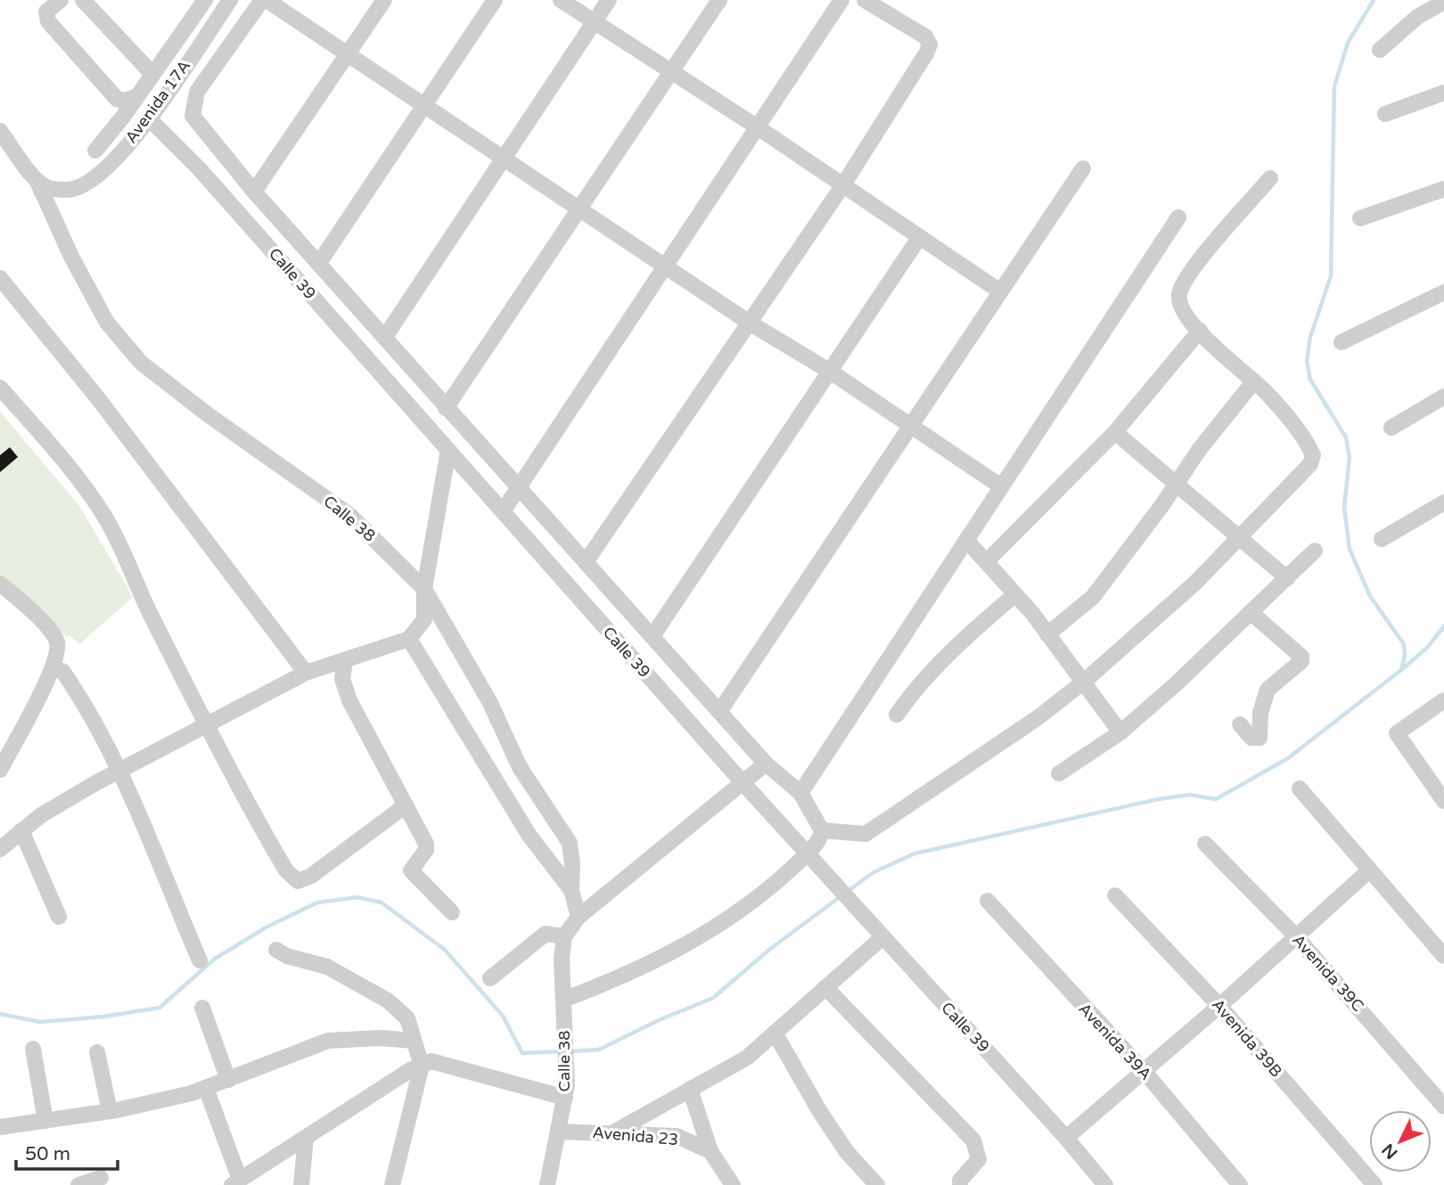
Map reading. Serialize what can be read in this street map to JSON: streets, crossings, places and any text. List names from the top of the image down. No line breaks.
{"streets":{"street":["Avenida 17A","Calle 39","Calle 38","Avenida 39C","Avenida 39B","Avenida 39A","Avenida 23"]},"crossings":[["Avenida 17A","Calle 39"],["Avenida 17A","Calle 38"],["Calle 38","Avenida 23"]],"scale_bar":"50 m","north":"bottom left"}
